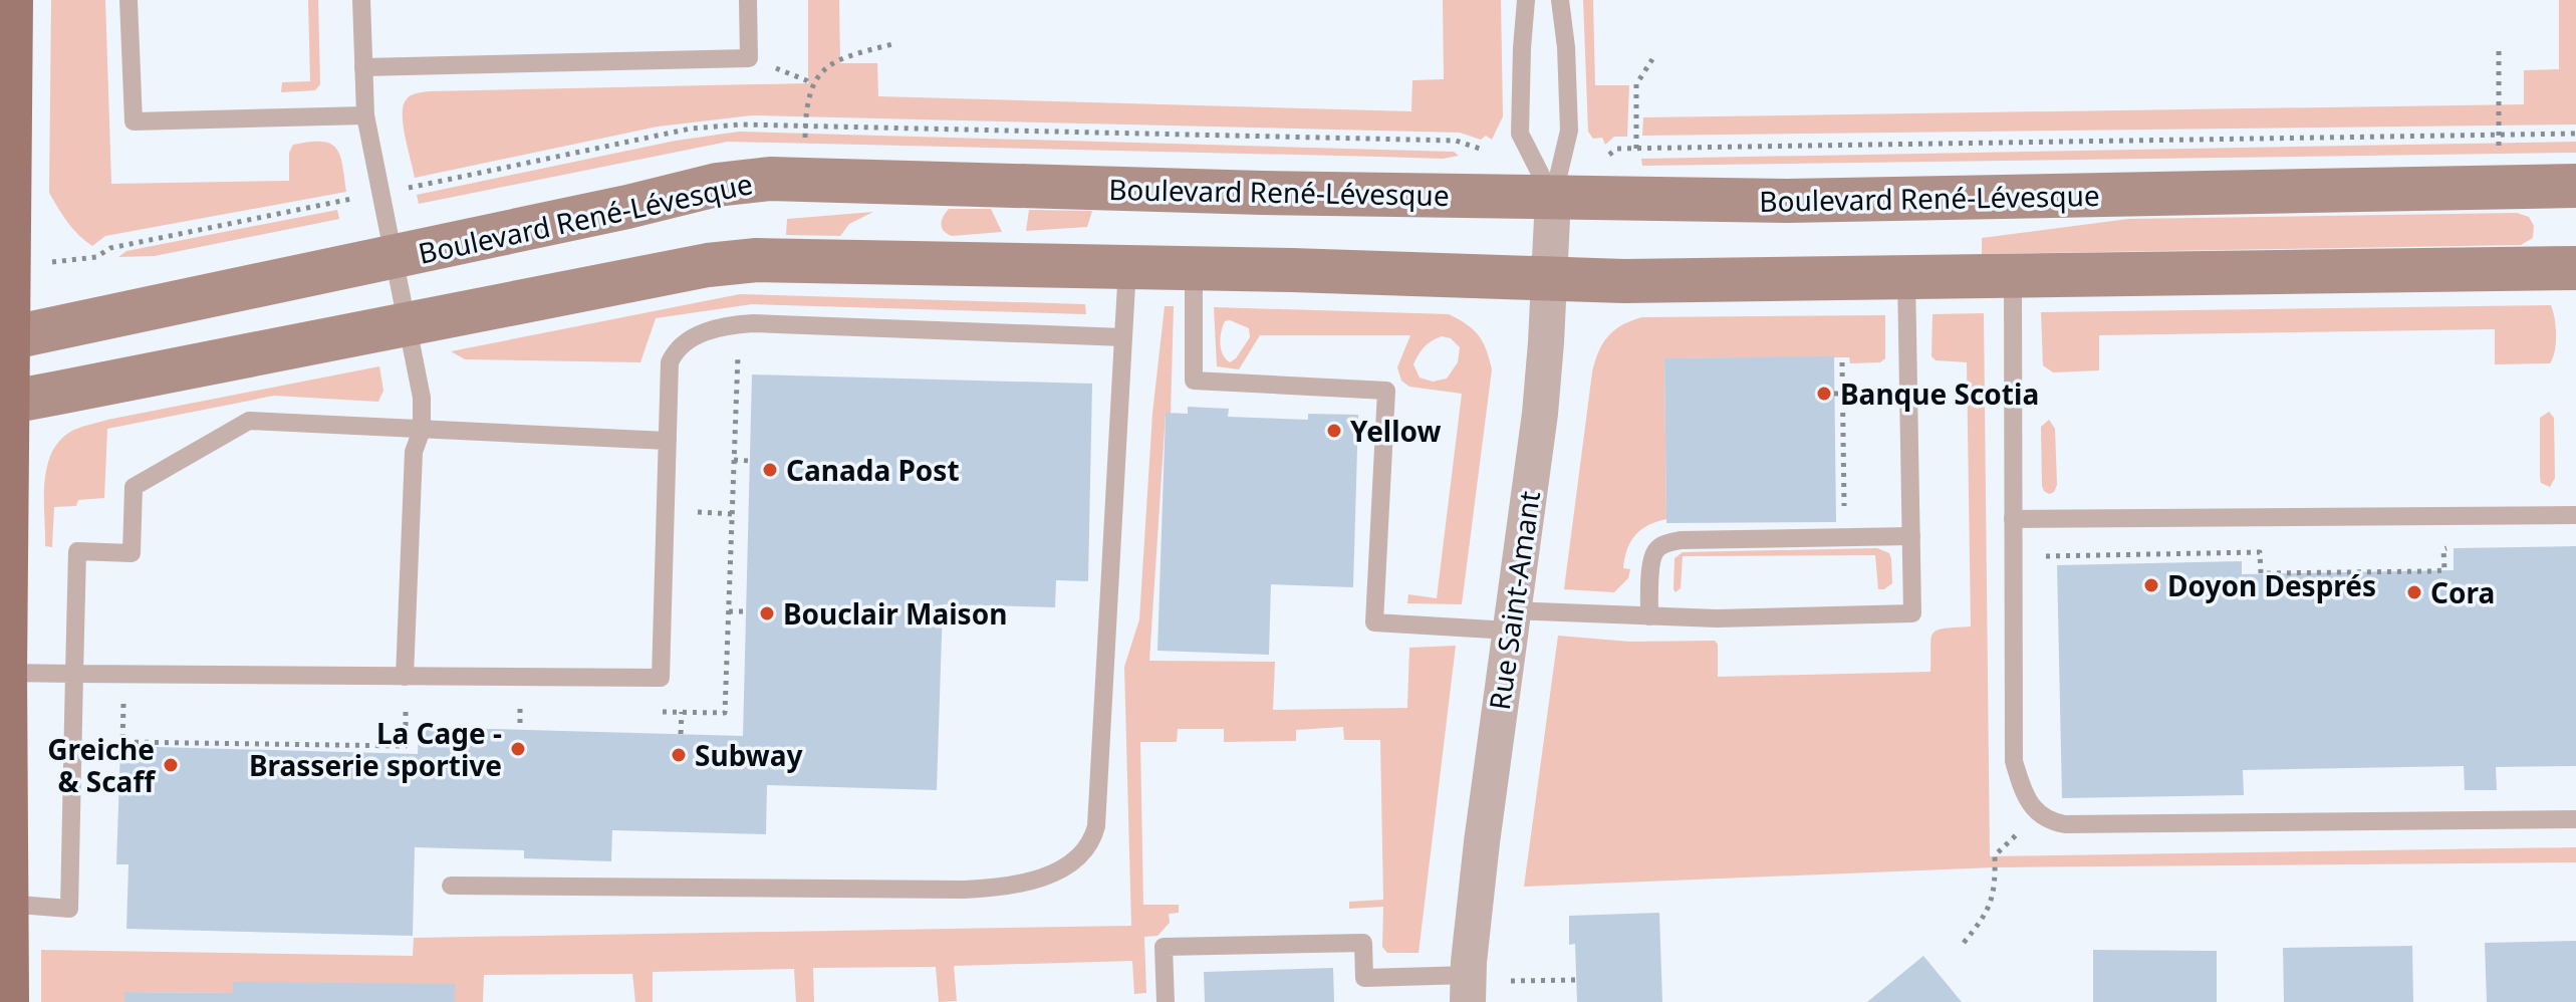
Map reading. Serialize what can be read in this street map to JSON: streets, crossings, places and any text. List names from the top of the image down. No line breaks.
{"streets":{"main road":["Boulevard René-Lévesque"],"street":["Rue Saint-Amant"]},"crossings":[["Boulevard René-Lévesque","Rue Saint-Amant"]],"places":["Banque Scotia","Yellow","Canada Post","Doyon Després","Cora","Bouclair Maison","La Cage - Brasserie sportive","Subway","Greiche & Scaff"]}
